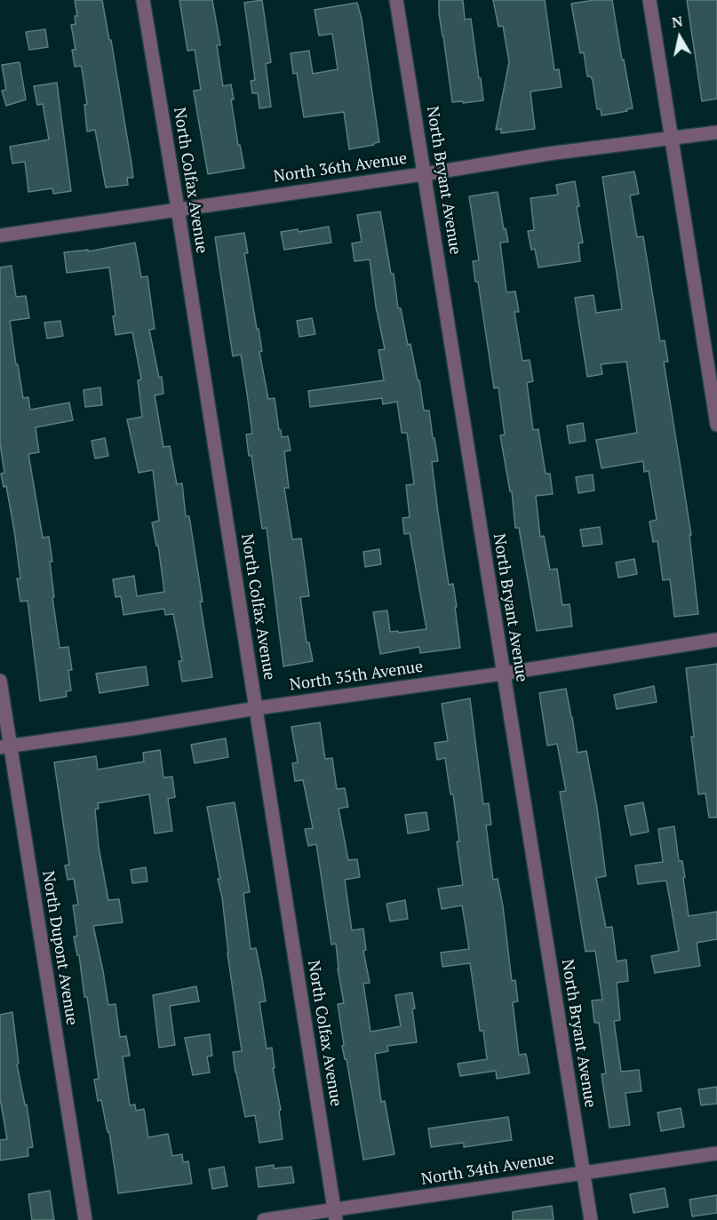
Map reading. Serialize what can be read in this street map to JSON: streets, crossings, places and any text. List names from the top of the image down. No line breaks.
{"streets":{"street":["North 36th Avenue","North Colfax Avenue","North Bryant Avenue","North 35th Avenue","North Dupont Avenue","North 34th Avenue"]},"crossings":[["North 36th Avenue","North Colfax Avenue"],["North 36th Avenue","North Bryant Avenue"],["North Colfax Avenue","North 35th Avenue"],["North Colfax Avenue","North 34th Avenue"],["North Bryant Avenue","North 35th Avenue"],["North Bryant Avenue","North 34th Avenue"],["North 35th Avenue","North Dupont Avenue"]],"north":"top"}
